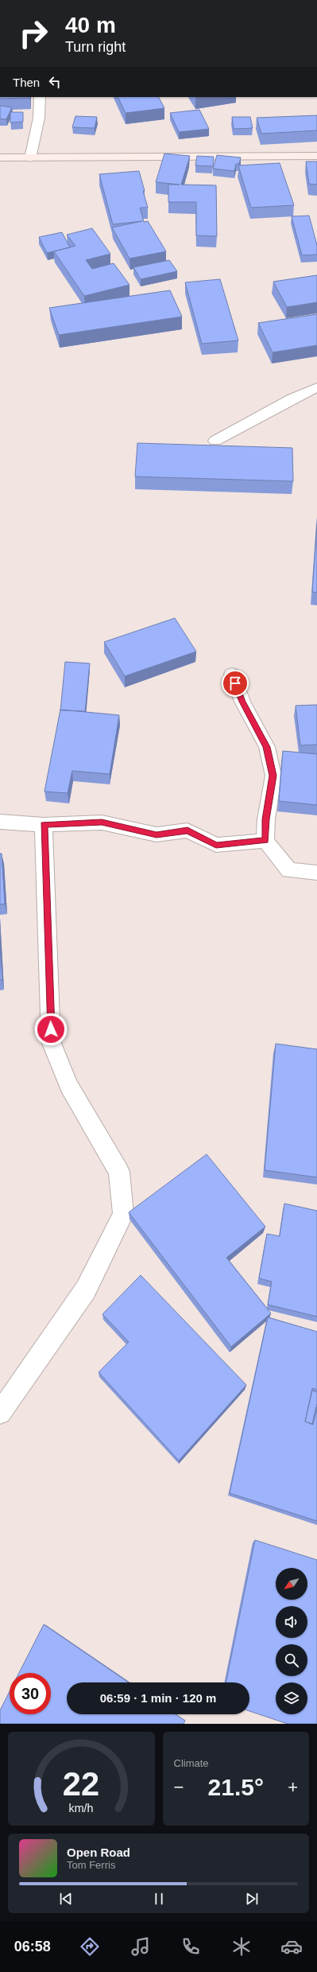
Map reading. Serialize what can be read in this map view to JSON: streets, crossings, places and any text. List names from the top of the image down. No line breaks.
{"north":"bottom left","page":{"turn":["40 m","Turn right"],"then":"Then","limit":"30","trip":"06:59 · 1 min · 120 m","tile":"Climate","heat":["−","21.5°","+"],"song":["Open Road","Tom Ferris"],"tabs":"06:58","gauge":["22","km/h"]}}
